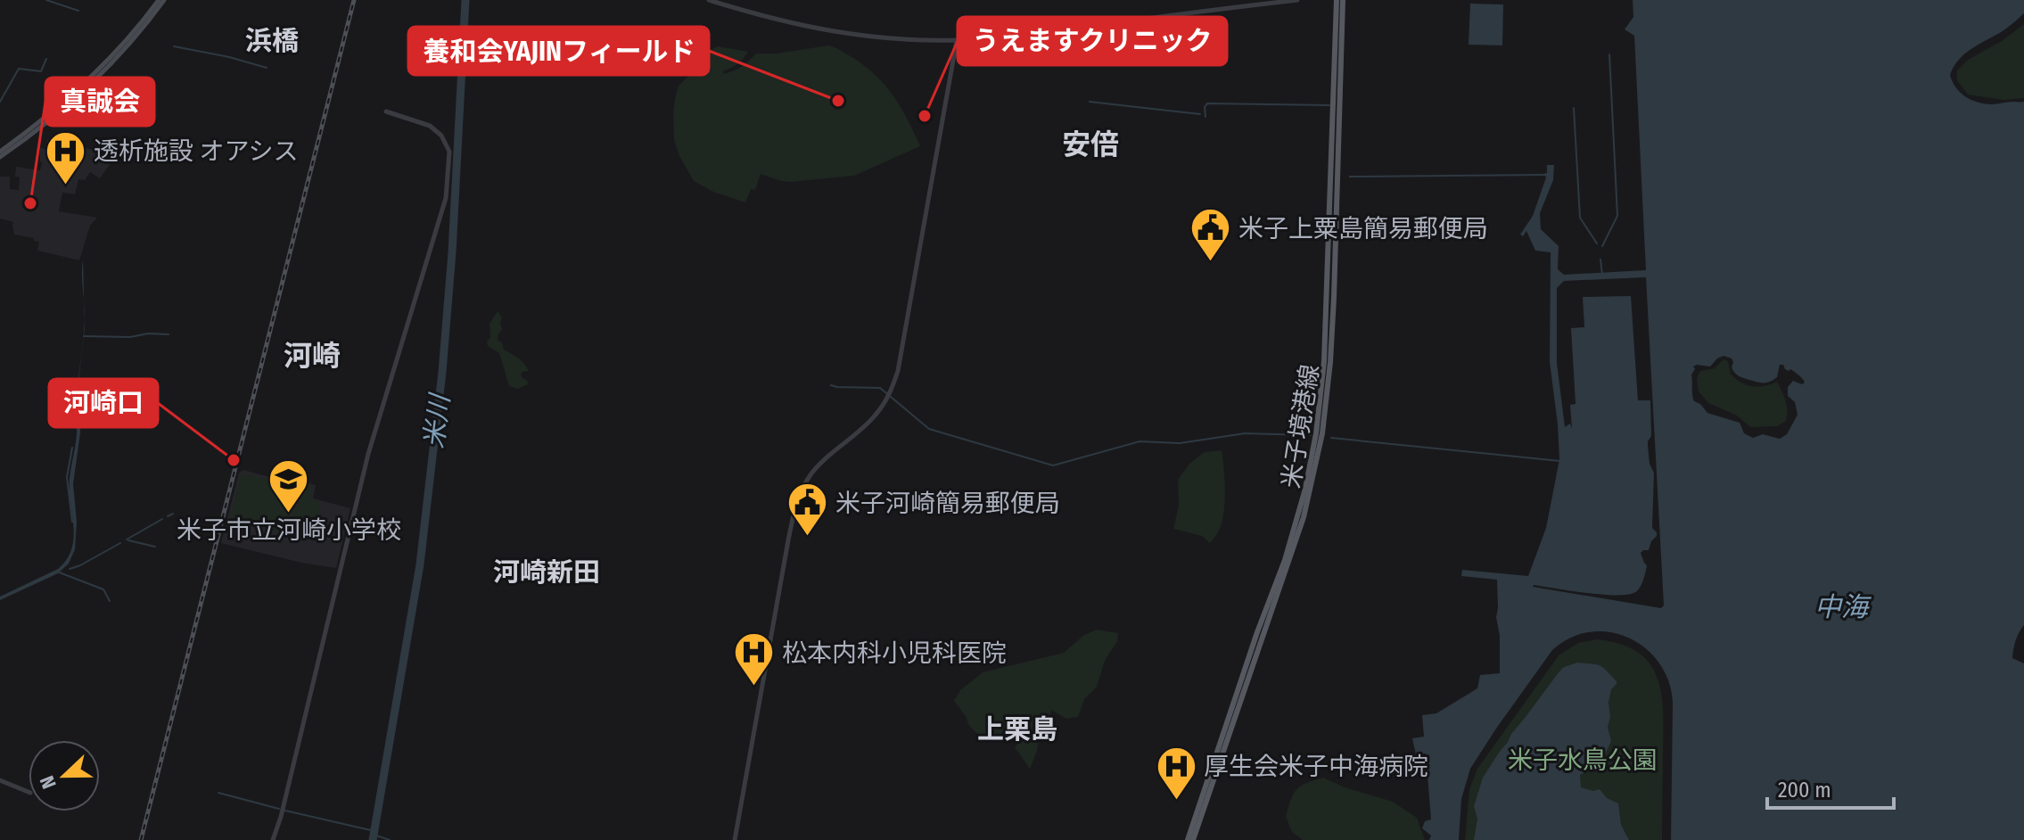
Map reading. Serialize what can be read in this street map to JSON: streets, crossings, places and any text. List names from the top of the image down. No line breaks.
{"streets":{"main road":["米子境港線"]},"districts":["浜橋","安倍","河崎","河崎新田","上栗島"],"water":["米川","中海"],"parks":["米子水鳥公園"],"places":{"other":["養和会YAJINフィールド","うえますクリニック","真誠会","河崎口"],"hospital":["透析施設 オアシス","松本内科小児科医院","厚生会米子中海病院"],"public building":["米子上粟島簡易郵便局","米子河崎簡易郵便局"],"school or university":["米子市立河崎小学校"]},"scale_bar":"200 m","north":"left"}
